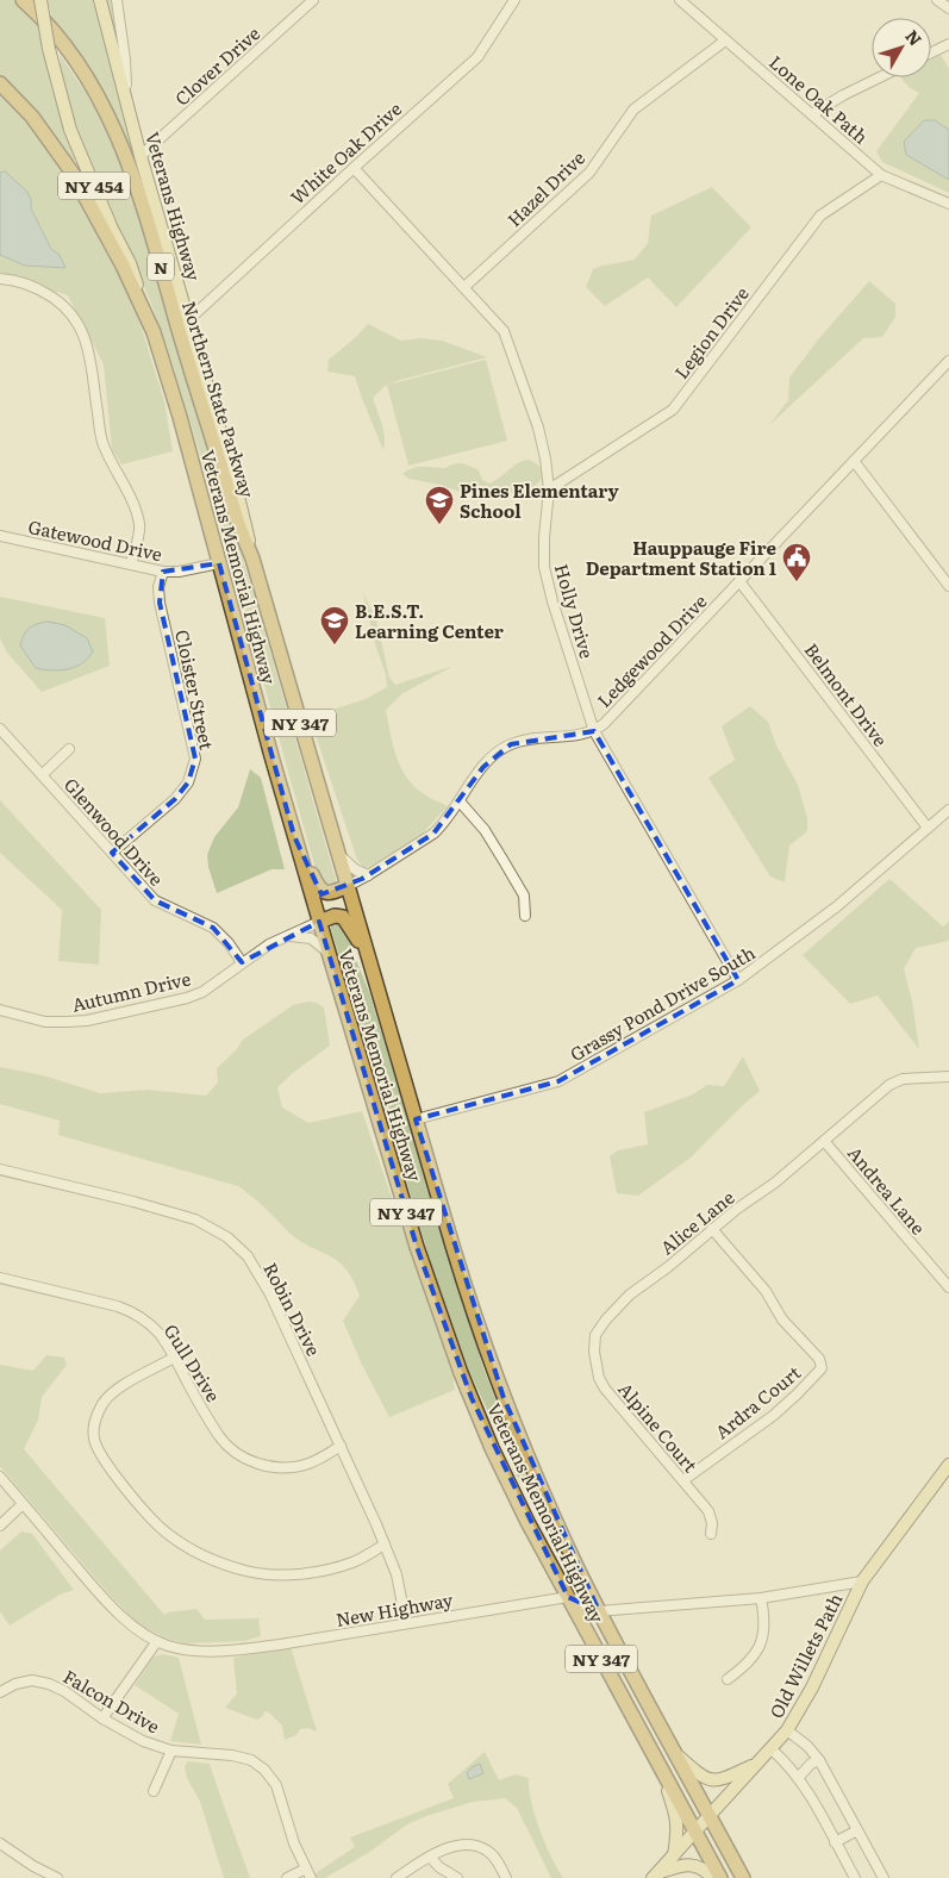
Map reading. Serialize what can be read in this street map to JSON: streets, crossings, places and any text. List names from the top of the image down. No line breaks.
{"streets":{"highway":["N","Northern State Parkway","Veterans Memorial Highway","NY 347"],"main road":["NY 454","Veterans Highway","Old Willets Path"],"street":["Clover Drive","Lone Oak Path","White Oak Drive","Hazel Drive","Legion Drive","Gatewood Drive","Holly Drive","Ledgewood Drive","Cloister Street","Belmont Drive","Glenwood Drive","Autumn Drive","Grassy Pond Drive South","Andrea Lane","Alice Lane","Robin Drive","Gull Drive","Ardra Court","Alpine Court","New Highway","Falcon Drive"]},"crossings":[["Clover Drive","Veterans Highway"],["Lone Oak Path","Hazel Drive"],["Lone Oak Path","Legion Drive"],["White Oak Drive","Veterans Highway"],["White Oak Drive","Holly Drive"],["NY 454","N"],["NY 454","Veterans Memorial Highway"],["Hazel Drive","Holly Drive"],["Veterans Highway","Northern State Parkway"],["Veterans Highway","Veterans Memorial Highway"],["N","Veterans Memorial Highway"],["Legion Drive","Holly Drive"],["Northern State Parkway","Veterans Memorial Highway"],["Gatewood Drive","Veterans Memorial Highway"],["Gatewood Drive","Cloister Street"],["Veterans Memorial Highway","Ledgewood Drive"],["Veterans Memorial Highway","Autumn Drive"],["Veterans Memorial Highway","Grassy Pond Drive South"],["Veterans Memorial Highway","New Highway"],["Veterans Memorial Highway","Old Willets Path"],["Holly Drive","Ledgewood Drive"],["Holly Drive","Grassy Pond Drive South"],["Ledgewood Drive","Belmont Drive"],["Cloister Street","Glenwood Drive"],["Belmont Drive","Grassy Pond Drive South"],["Glenwood Drive","Autumn Drive"],["Andrea Lane","Alice Lane"],["Alice Lane","Ardra Court"],["Alice Lane","Alpine Court"],["Robin Drive","Gull Drive"],["Robin Drive","New Highway"],["Ardra Court","Alpine Court"]],"places":{"school or university":["Pines Elementary School","B.E.S.T. Learning Center"],"public building":["Hauppauge Fire Department Station 1"]},"north":"top right"}
